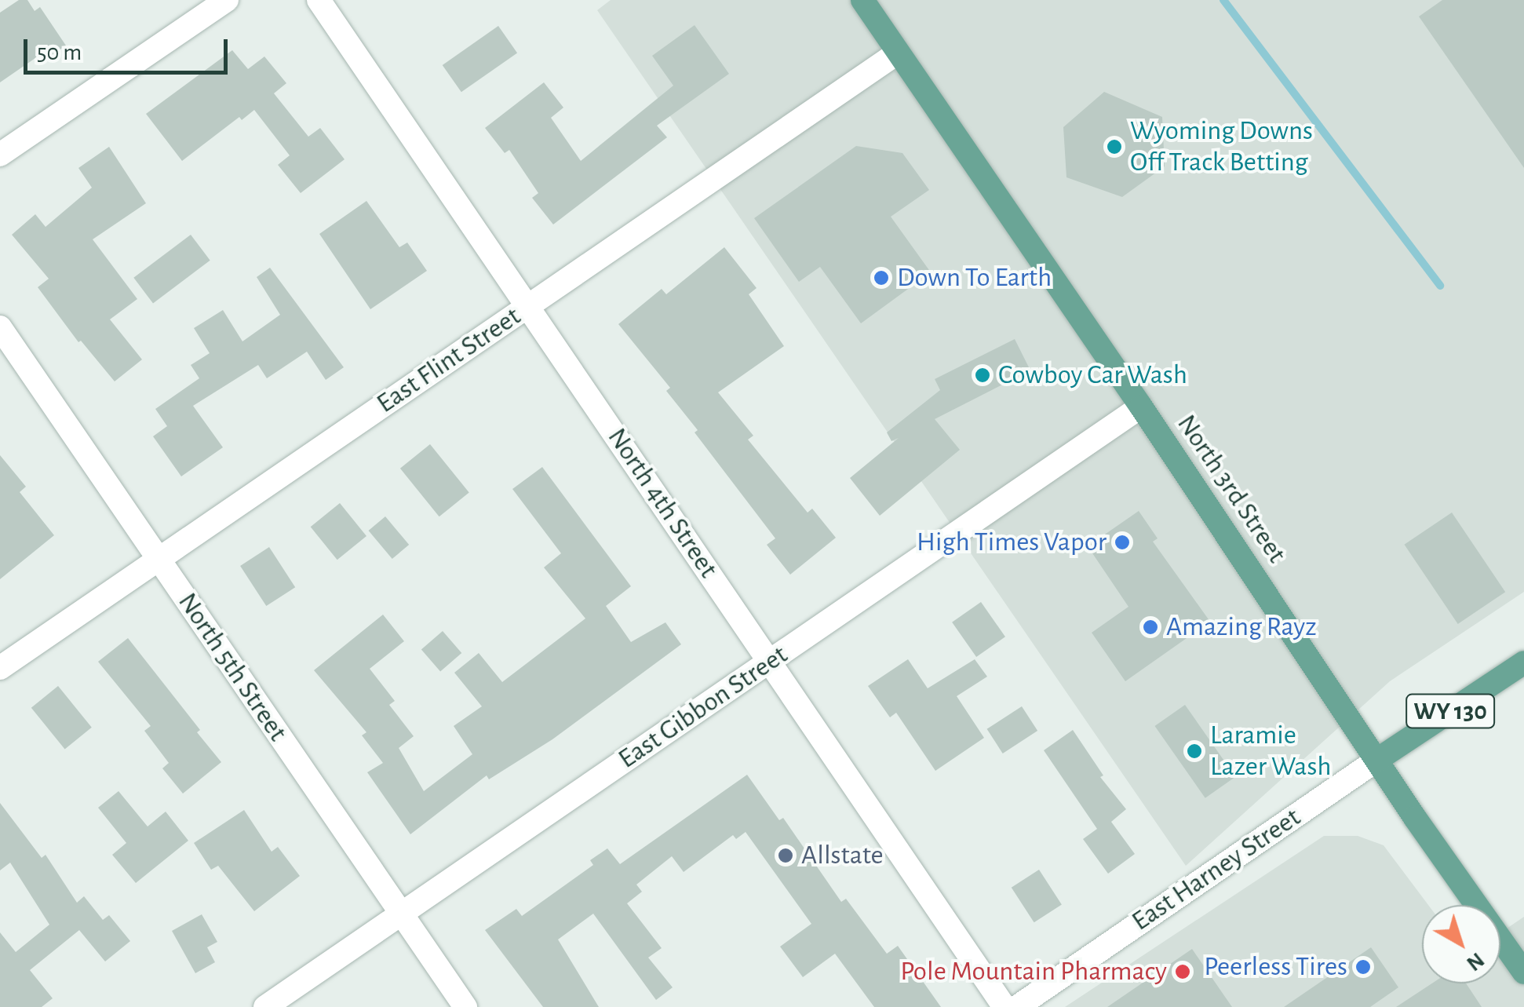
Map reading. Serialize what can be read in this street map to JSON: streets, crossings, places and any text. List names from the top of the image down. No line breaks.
{"streets":{"main road":["North 3rd Street","WY 130"],"street":["East Flint Street","North 4th Street","North 5th Street","East Gibbon Street","East Harney Street"]},"crossings":[["East Flint Street","North 3rd Street"],["East Flint Street","North 4th Street"],["East Flint Street","North 5th Street"],["North 3rd Street","East Gibbon Street"],["North 3rd Street","WY 130"],["North 3rd Street","East Harney Street"],["North 4th Street","East Gibbon Street"],["North 5th Street","East Gibbon Street"],["WY 130","East Harney Street"]],"places":["Wyoming Downs Off Track Betting","Down To Earth","Cowboy Car Wash","High Times Vapor","Amazing Rayz","Laramie Lazer Wash","Allstate","Peerless Tires","Pole Mountain Pharmacy"],"scale_bar":"50 m","north":"bottom right"}
